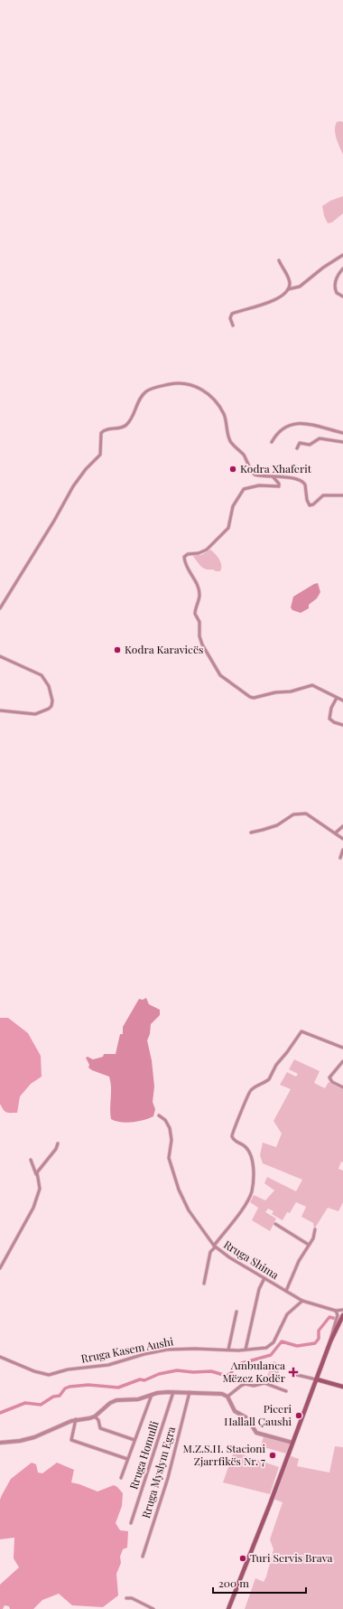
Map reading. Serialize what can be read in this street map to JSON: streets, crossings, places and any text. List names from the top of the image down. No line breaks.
{"streets":{"street":["Rruga Shima","Rruga Kasem Aushi","Rruga Homulli","Rruga Myslym Egra"]},"crossings":[["Rruga Shima","Rruga Kasem Aushi"]],"places":{"other":["Kodra Xhaferit","Kodra Karavicës","Piceri Hallall Çaushi","M.Z.S.H. Stacioni Zjarrfikës Nr. 7","Turi Servis Brava"],"health":["Ambulanca Mëzez Kodër"]},"scale_bar":"200 m"}
